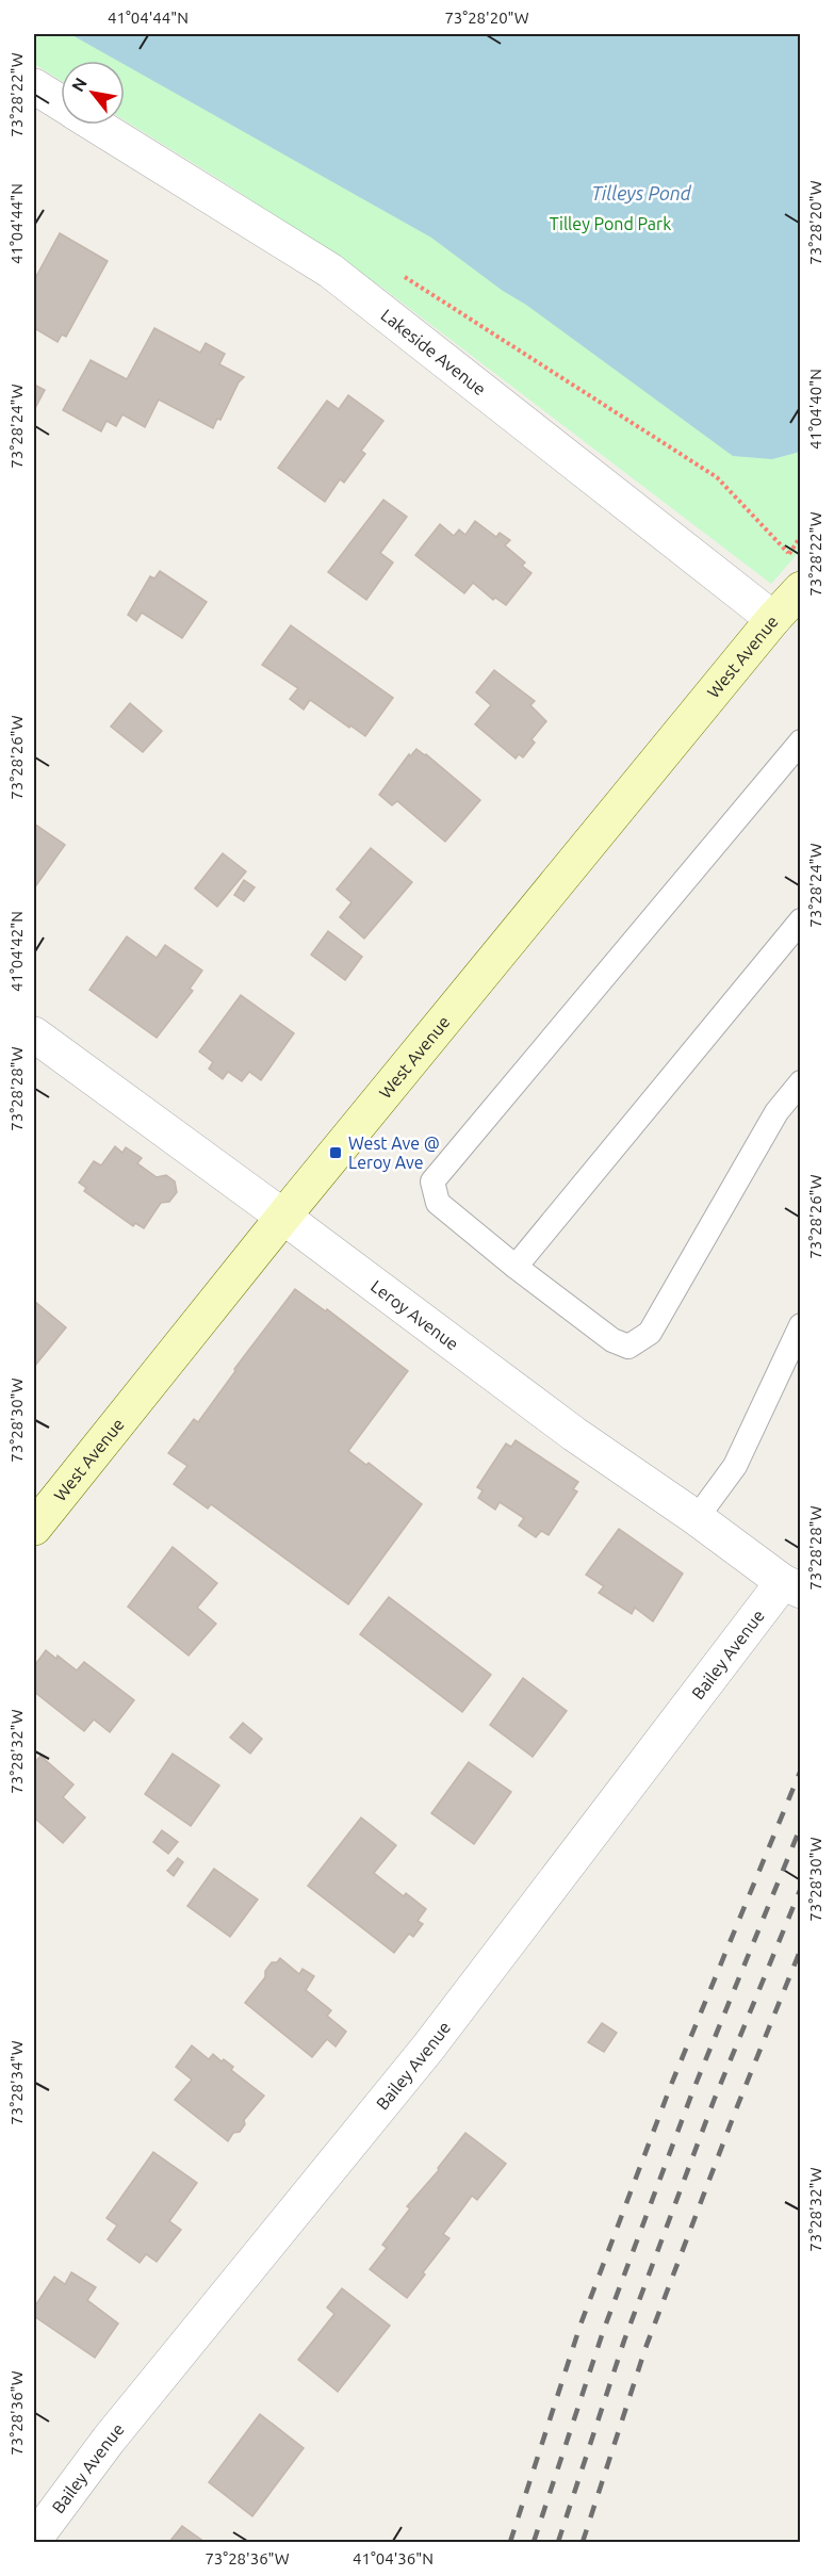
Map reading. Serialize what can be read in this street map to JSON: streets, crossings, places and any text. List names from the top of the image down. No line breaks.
{"streets":{"main road":["West Avenue"],"street":["Lakeside Avenue","Leroy Avenue","Bailey Avenue"]},"crossings":[["Lakeside Avenue","West Avenue"],["West Avenue","Leroy Avenue"],["Leroy Avenue","Bailey Avenue"]],"water":["Tilleys Pond"],"parks":["Tilley Pond Park"],"places":{"transit":["West Ave @ Leroy Ave"]},"north":"top left","coordinates":["41°04'44\"N","73°28'20\"W","73°28'22\"W","41°04'40\"N","73°28'24\"W","73°28'26\"W","41°04'42\"N","73°28'28\"W","73°28'30\"W","73°28'32\"W","73°28'34\"W","73°28'36\"W","41°04'36\"N"]}
